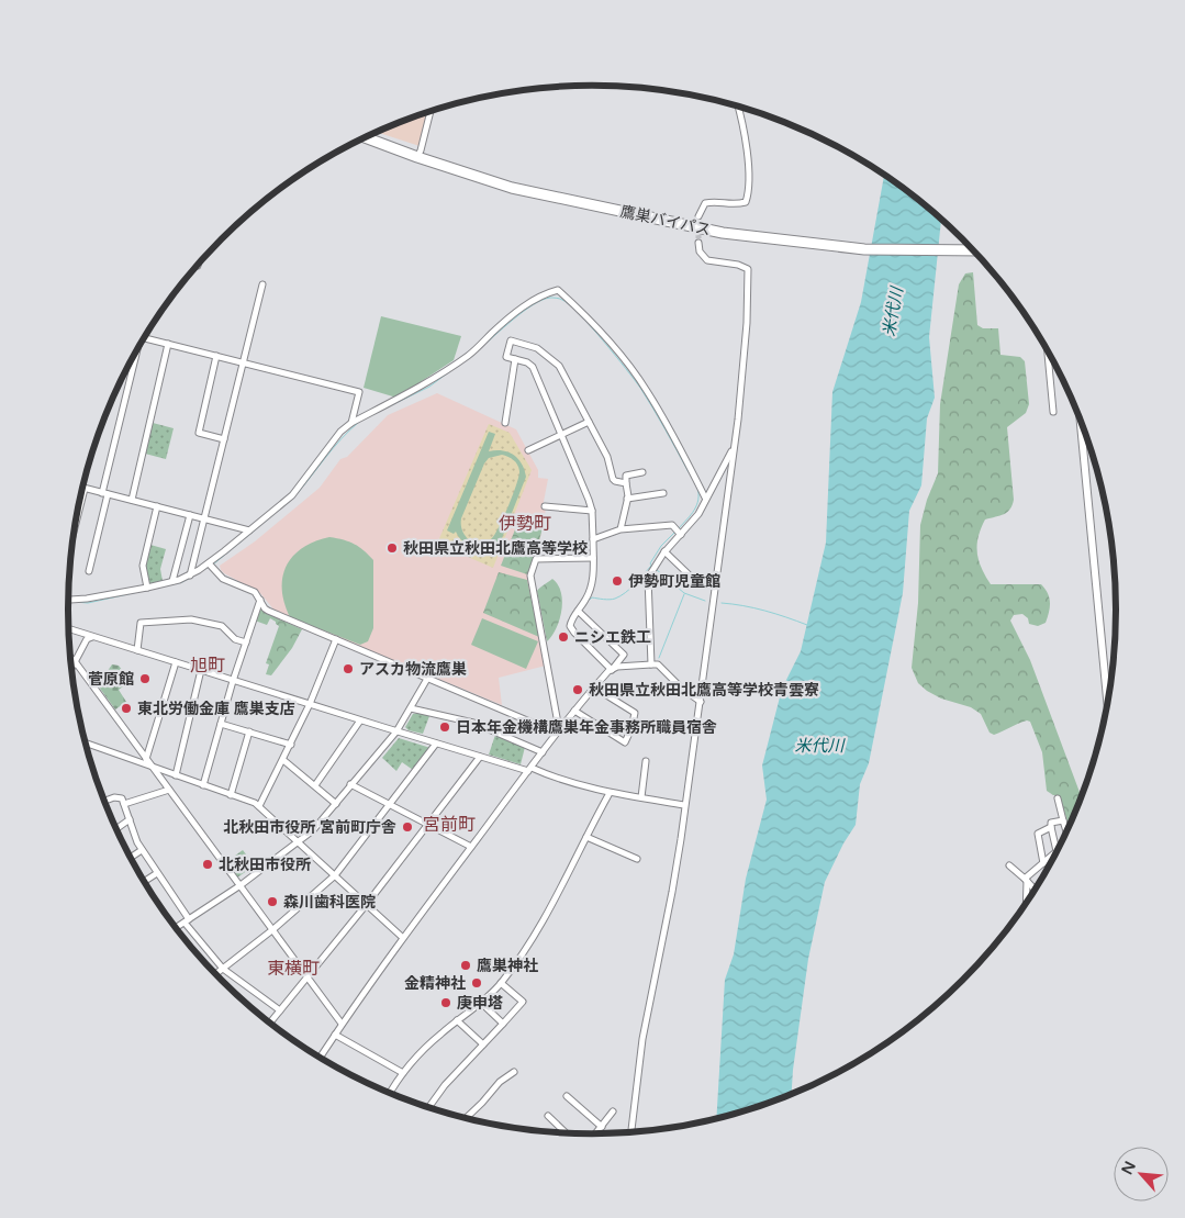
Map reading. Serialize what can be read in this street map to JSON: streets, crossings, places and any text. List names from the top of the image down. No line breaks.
{"streets":{"highway":["鷹巣バイパス"]},"districts":["伊勢町","旭町","宮前町","東横町"],"water":["米代川"],"places":["秋田県立秋田北鷹高等学校","伊勢町児童館","ニシエ鉄工","アスカ物流鷹巣","菅原館","秋田県立秋田北鷹高等学校青雲寮","東北労働金庫 鷹巣支店","日本年金機構鷹巣年金事務所職員宿舎","北秋田市役所 宮前町庁舎","北秋田市役所","森川歯科医院","鷹巣神社","金精神社","庚申塔"],"north":"top left"}
